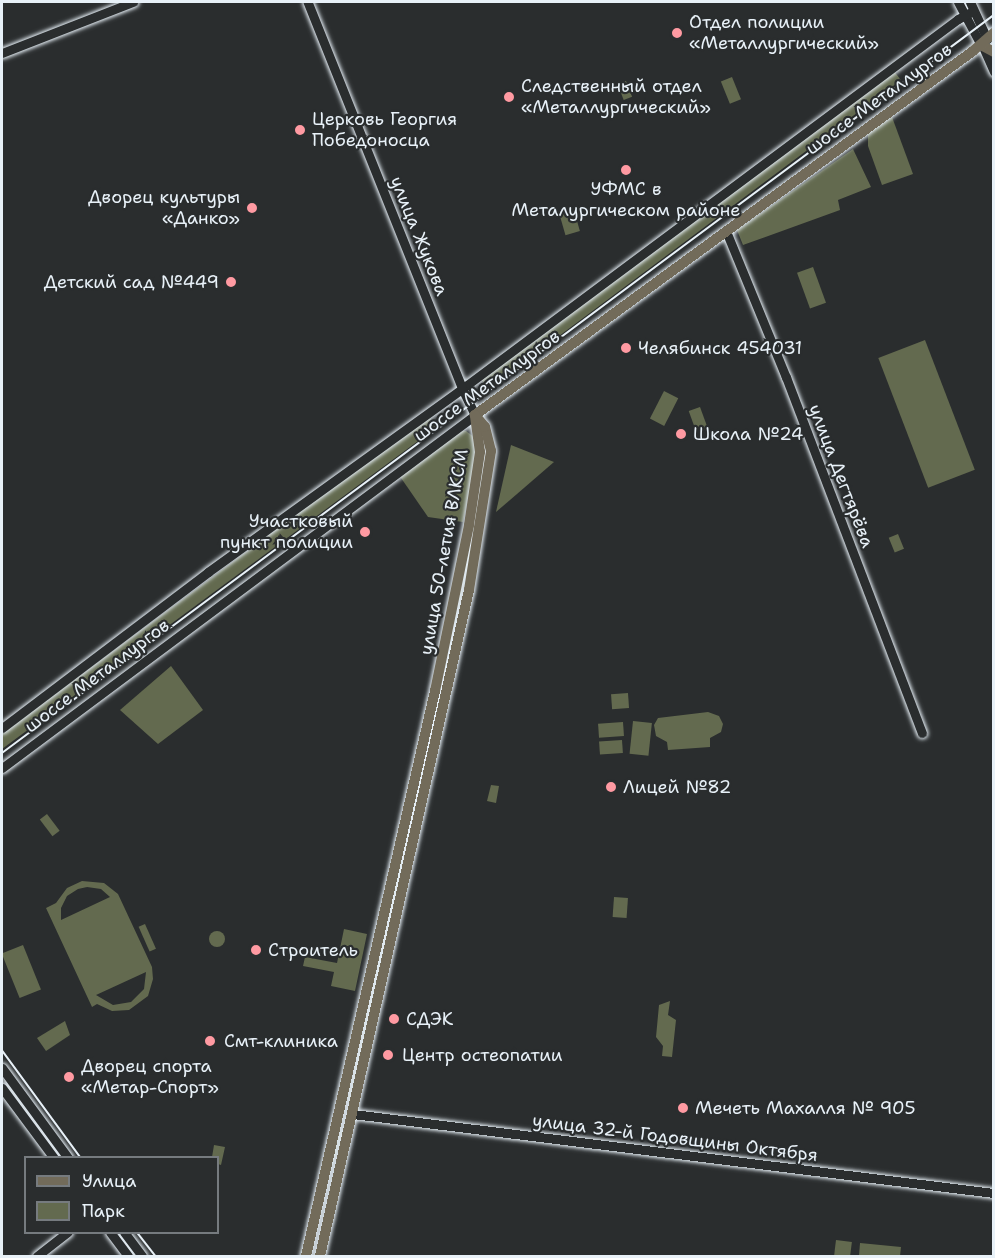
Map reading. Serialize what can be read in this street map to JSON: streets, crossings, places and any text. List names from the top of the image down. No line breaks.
{"streets":{"main road":["шоссе Металлургов","улица Жукова","улица Дегтярёва","улица 50-летия ВЛКСМ","улица 32-й Годовщины Октября"]},"crossings":[["шоссе Металлургов","улица Жукова"],["шоссе Металлургов","улица Дегтярёва"],["шоссе Металлургов","улица 50-летия ВЛКСМ"],["улица Жукова","улица 50-летия ВЛКСМ"],["улица 50-летия ВЛКСМ","улица 32-й Годовщины Октября"]],"places":["Отдел полиции «Металлургический»","Следственный отдел «Металлургический»","Церковь Георгия Победоносца","УФМС в Металургическом районе","Дворец культуры «Данко»","Детский сад №449","Челябинск 454031","Школа №24","Участковый пункт полиции","Лицей №82","Cтроитель","СДЭК","Смт-клиника","Центр остеопатии","Дворец спорта «Метар-Спорт»","Мечеть Махалля № 905"],"legend":["Улица","Парк"]}
